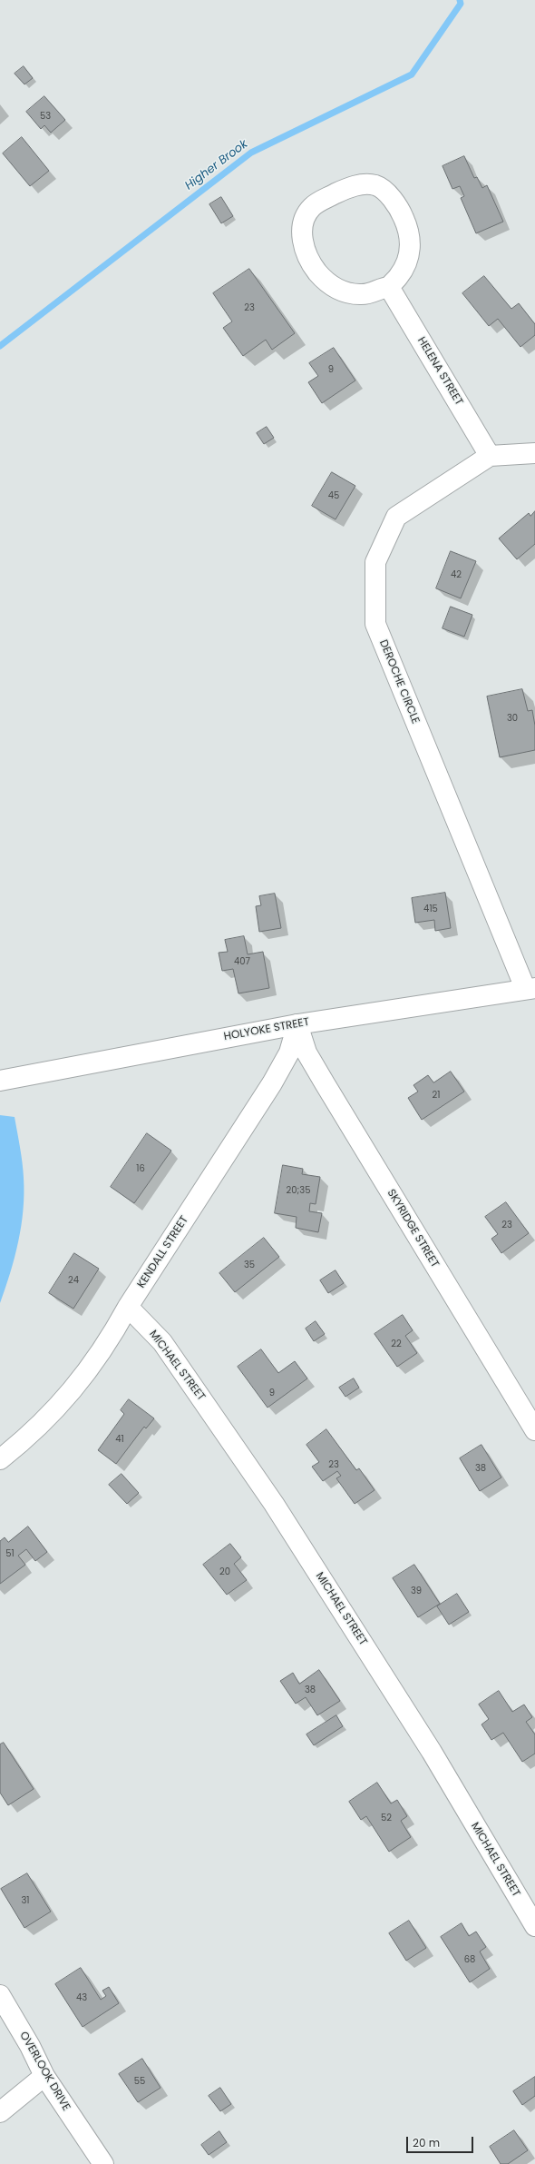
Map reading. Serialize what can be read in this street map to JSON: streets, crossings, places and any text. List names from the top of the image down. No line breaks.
{"streets":{"street":["HELENA STREET","DEROCHE CIRCLE","HOLYOKE STREET","SKYRIDGE STREET","KENDALL STREET","MICHAEL STREET","OVERLOOK DRIVE"]},"crossings":[["HELENA STREET","DEROCHE CIRCLE"],["DEROCHE CIRCLE","HOLYOKE STREET"],["HOLYOKE STREET","SKYRIDGE STREET"],["HOLYOKE STREET","KENDALL STREET"],["SKYRIDGE STREET","KENDALL STREET"],["KENDALL STREET","MICHAEL STREET"]],"water":["Higher Brook"],"house_numbers":["53","23","9","45","42","30","415","407","21","16","20;35","23","35","24","22","9","41","23","38","51","20","39","38","52","31","68","43","55"],"scale_bar":"20 m"}
